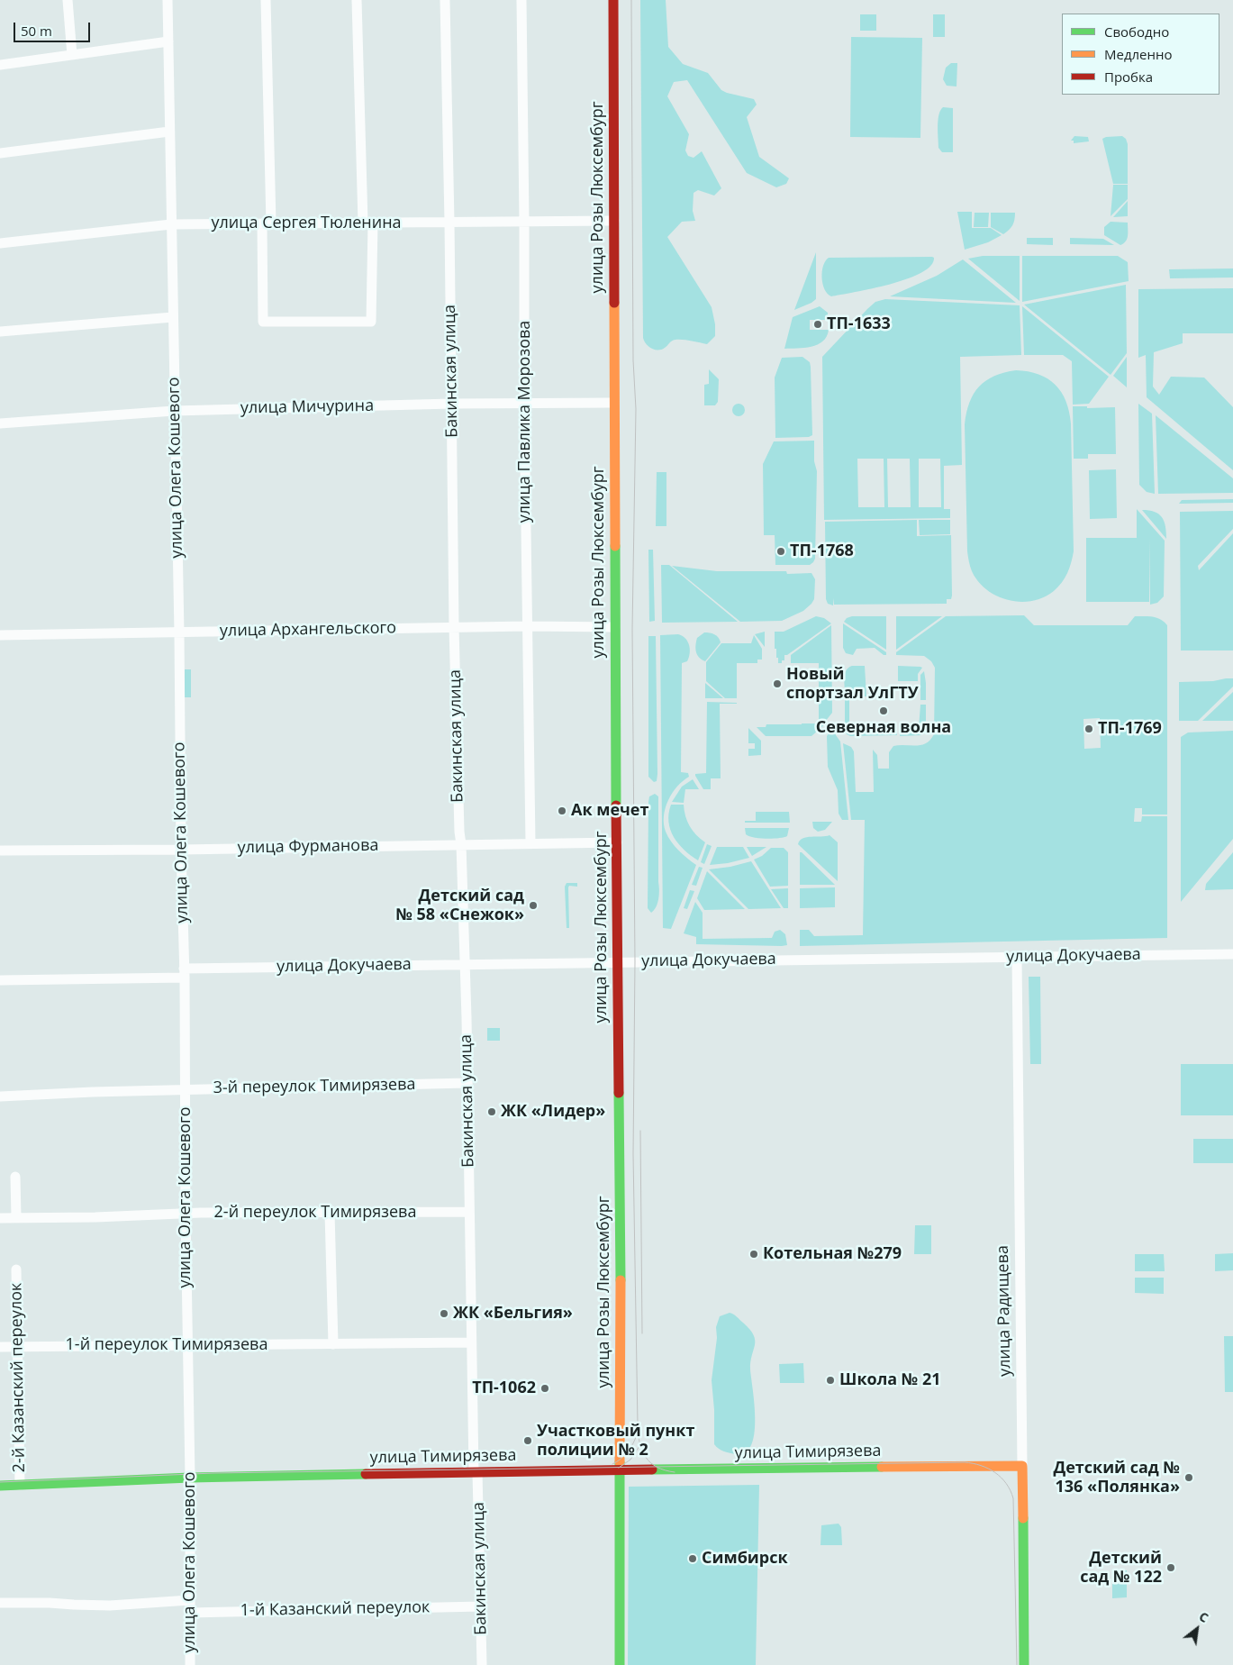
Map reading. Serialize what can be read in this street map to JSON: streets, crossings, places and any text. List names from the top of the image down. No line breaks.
{"streets":{"main road":["улица Розы Люксембург","улица Радищева","улица Тимирязева"],"street":["улица Сергея Тюленина","Бакинская улица","улица Мичурина","улица Павлика Морозова","улица Олега Кошевого","улица Архангельского","улица Фурманова","улица Докучаева","3-й переулок Тимирязева","2-й переулок Тимирязева","1-й переулок Тимирязева","2-й Казанский переулок","1-й Казанский переулок"]},"crossings":[["улица Розы Люксембург","улица Сергея Тюленина"],["улица Розы Люксембург","улица Мичурина"],["улица Розы Люксембург","улица Архангельского"],["улица Розы Люксембург","улица Фурманова"],["улица Розы Люксембург","улица Докучаева"],["улица Розы Люксембург","улица Тимирязева"],["улица Сергея Тюленина","Бакинская улица"],["улица Сергея Тюленина","улица Павлика Морозова"],["улица Сергея Тюленина","улица Олега Кошевого"],["Бакинская улица","улица Мичурина"],["Бакинская улица","улица Архангельского"],["Бакинская улица","улица Фурманова"],["Бакинская улица","улица Докучаева"],["Бакинская улица","3-й переулок Тимирязева"],["Бакинская улица","2-й переулок Тимирязева"],["Бакинская улица","1-й переулок Тимирязева"],["Бакинская улица","улица Тимирязева"],["Бакинская улица","1-й Казанский переулок"],["улица Мичурина","улица Павлика Морозова"],["улица Мичурина","улица Олега Кошевого"],["улица Павлика Морозова","улица Архангельского"],["улица Павлика Морозова","улица Фурманова"],["улица Олега Кошевого","улица Архангельского"],["улица Олега Кошевого","улица Фурманова"],["улица Олега Кошевого","улица Докучаева"],["улица Олега Кошевого","3-й переулок Тимирязева"],["улица Олега Кошевого","2-й переулок Тимирязева"],["улица Олега Кошевого","1-й переулок Тимирязева"],["улица Олега Кошевого","улица Тимирязева"],["улица Олега Кошевого","1-й Казанский переулок"],["улица Докучаева","улица Радищева"],["улица Радищева","улица Тимирязева"],["1-й переулок Тимирязева","2-й Казанский переулок"],["2-й Казанский переулок","улица Тимирязева"]],"places":["ТП-1633","ТП-1768","Новый спортзал УлГТУ","Северная волна","ТП-1769","Ак мечет","Детский сад № 58 «Снежок»","ЖК «Лидер»","Котельная №279","ЖК «Бельгия»","Школа № 21","ТП-1062","Участковый пункт полиции № 2","Детский сад № 136 «Полянка»","Симбирск","Детский сад № 122"],"legend":["Свободно","Медленно","Пробка"],"scale_bar":"50 m","north":"top right"}
